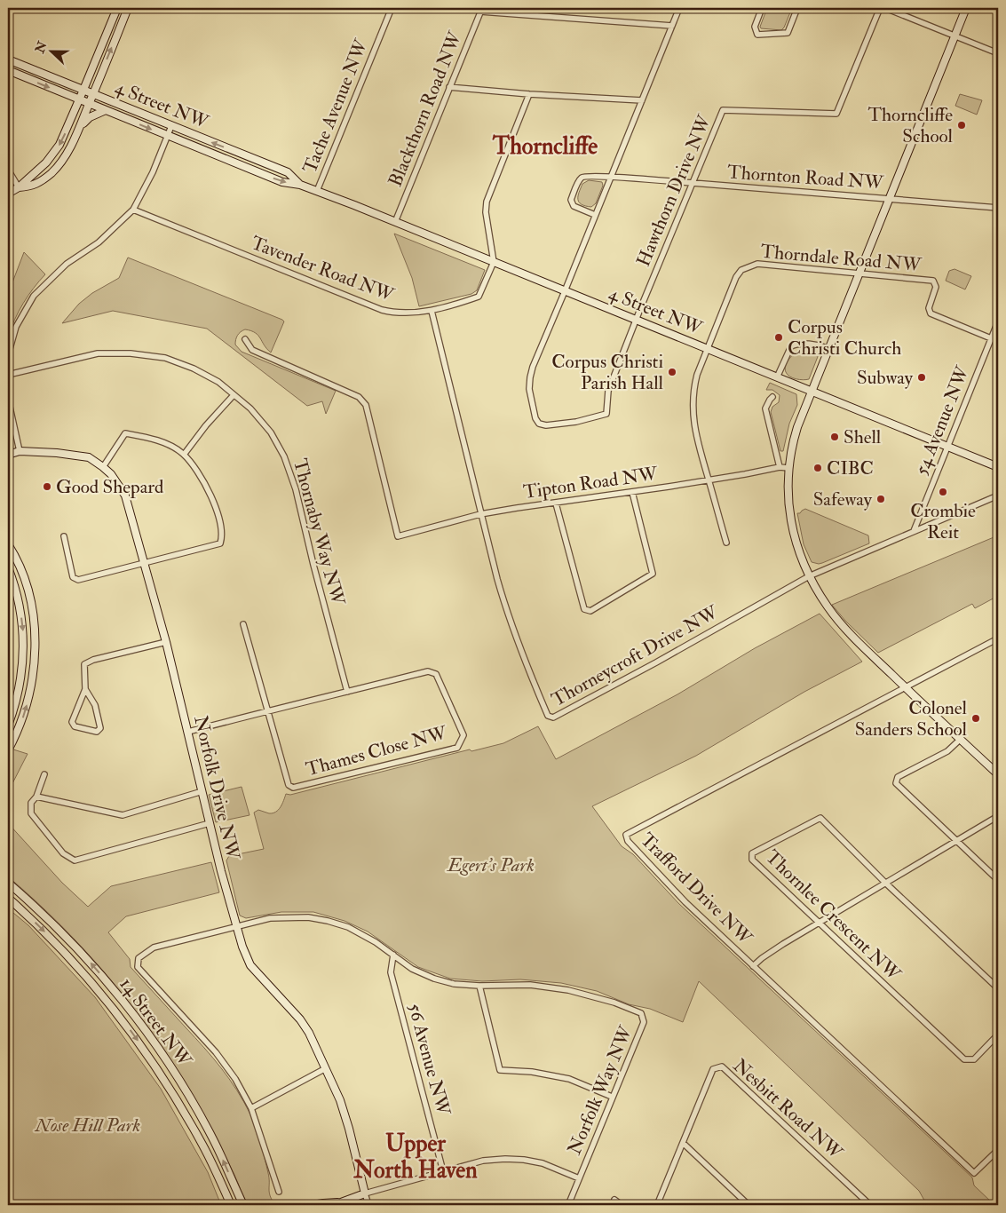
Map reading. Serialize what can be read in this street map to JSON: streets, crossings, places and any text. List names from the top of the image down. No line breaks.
{"streets":{"main road":["4 Street NW","Norfolk Drive NW","14 Street NW"],"street":["Tache Avenue NW","Blackthorn Road NW","Thornton Road NW","Hawthorn Drive NW","Thorndale Road NW","Tavender Road NW","54 Avenue NW","Tipton Road NW","Thornaby Way NW","Thorneycroft Drive NW","Thames Close NW","Trafford Drive NW","Thornlee Crescent NW","56 Avenue NW","Norfolk Way NW","Nesbitt Road NW"]},"crossings":[["4 Street NW","Tache Avenue NW"],["4 Street NW","Blackthorn Road NW"],["4 Street NW","Hawthorn Drive NW"],["4 Street NW","Thorndale Road NW"],["4 Street NW","Tavender Road NW"],["4 Street NW","54 Avenue NW"],["Thornton Road NW","Hawthorn Drive NW"],["Thorndale Road NW","54 Avenue NW"],["Thorndale Road NW","Tipton Road NW"],["Tavender Road NW","Thorneycroft Drive NW"],["54 Avenue NW","Thorneycroft Drive NW"],["Tipton Road NW","Thorneycroft Drive NW"],["Thornaby Way NW","Thames Close NW"],["Thames Close NW","Norfolk Drive NW"],["Norfolk Drive NW","Norfolk Way NW"],["56 Avenue NW","Norfolk Way NW"]],"districts":["Thorncliffe","Upper North Haven"],"parks":["Egert's Park","Nose Hill Park"],"places":["Thorncliffe School","Corpus Christi Church","Corpus Christi Parish Hall","Subway","Shell","CIBC","Good Shepard","Crombie Reit","Safeway","Colonel Sanders School"],"north":"left"}
